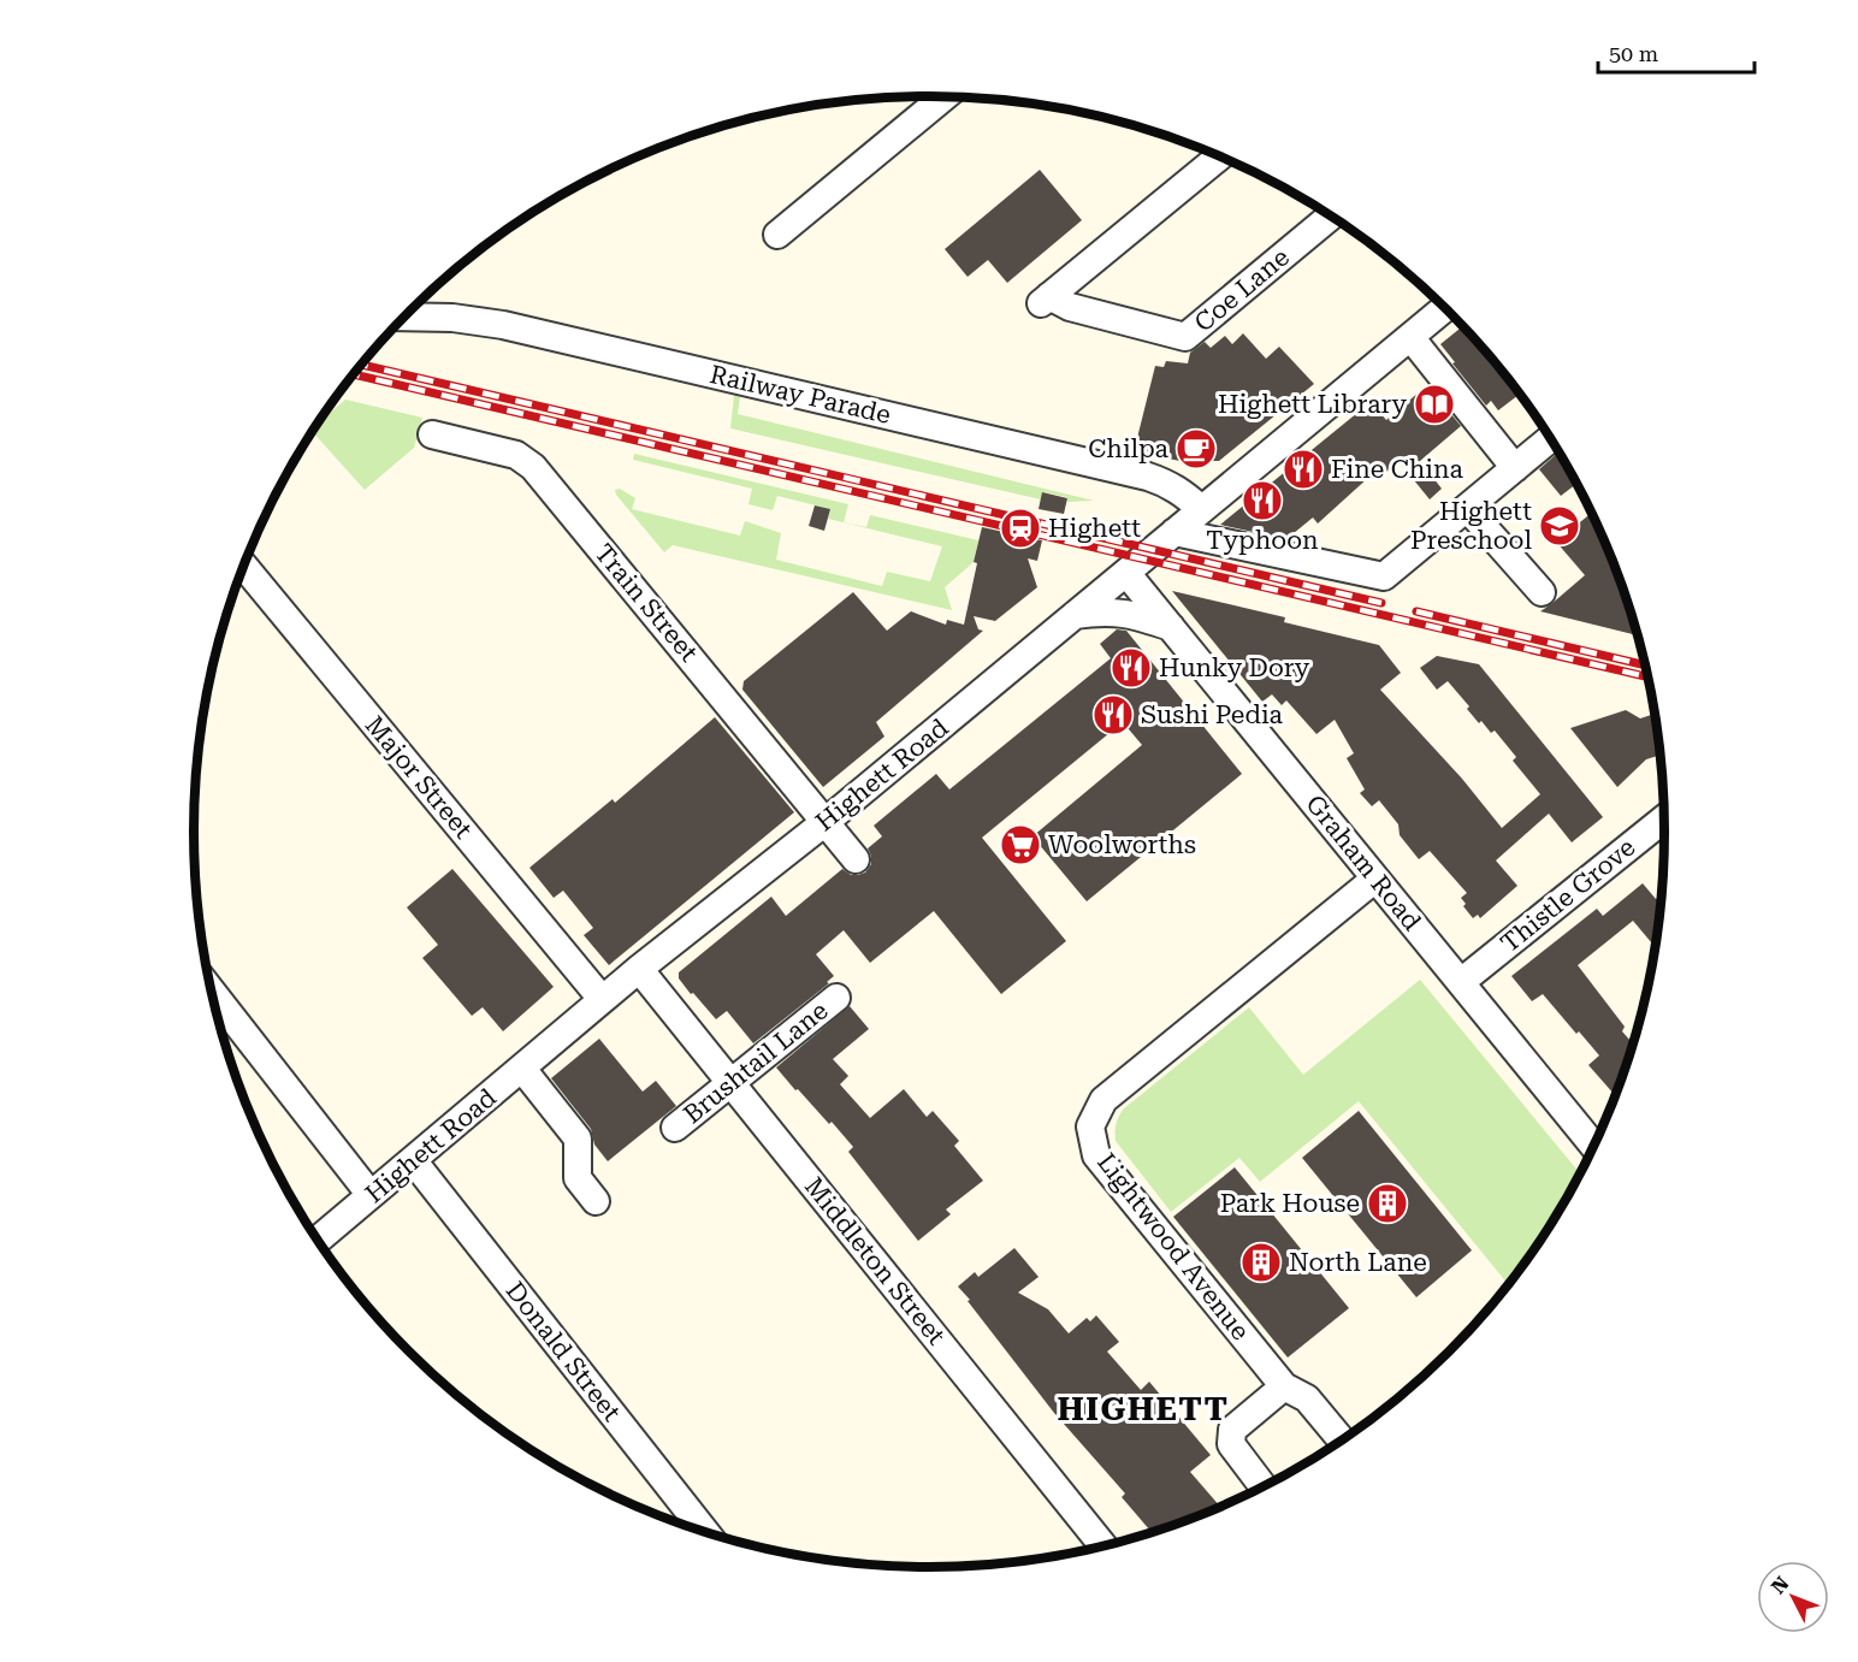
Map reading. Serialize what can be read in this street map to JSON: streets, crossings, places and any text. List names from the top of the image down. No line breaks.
{"streets":{"street":["Coe Lane","Railway Parade","Train Street","Highett Road","Major Street","Graham Road","Thistle Grove","Brushtail Lane","Lightwood Avenue","Middleton Street","Donald Street"]},"crossings":[["Railway Parade","Highett Road"],["Train Street","Highett Road"],["Highett Road","Major Street"],["Highett Road","Graham Road"],["Highett Road","Middleton Street"],["Highett Road","Donald Street"],["Graham Road","Thistle Grove"],["Graham Road","Lightwood Avenue"],["Brushtail Lane","Middleton Street"]],"districts":["HIGHETT"],"places":{"library":["Highett Library"],"cafe":["Chilpa"],"restaurant":["Fine China","Typhoon","Hunky Dory","Sushi Pedia"],"school or university":["Highett Preschool"],"station":["Highett"],"supermarket":["Woolworths"],"building":["Park House","North Lane"]},"scale_bar":"50 m","north":"top left"}
